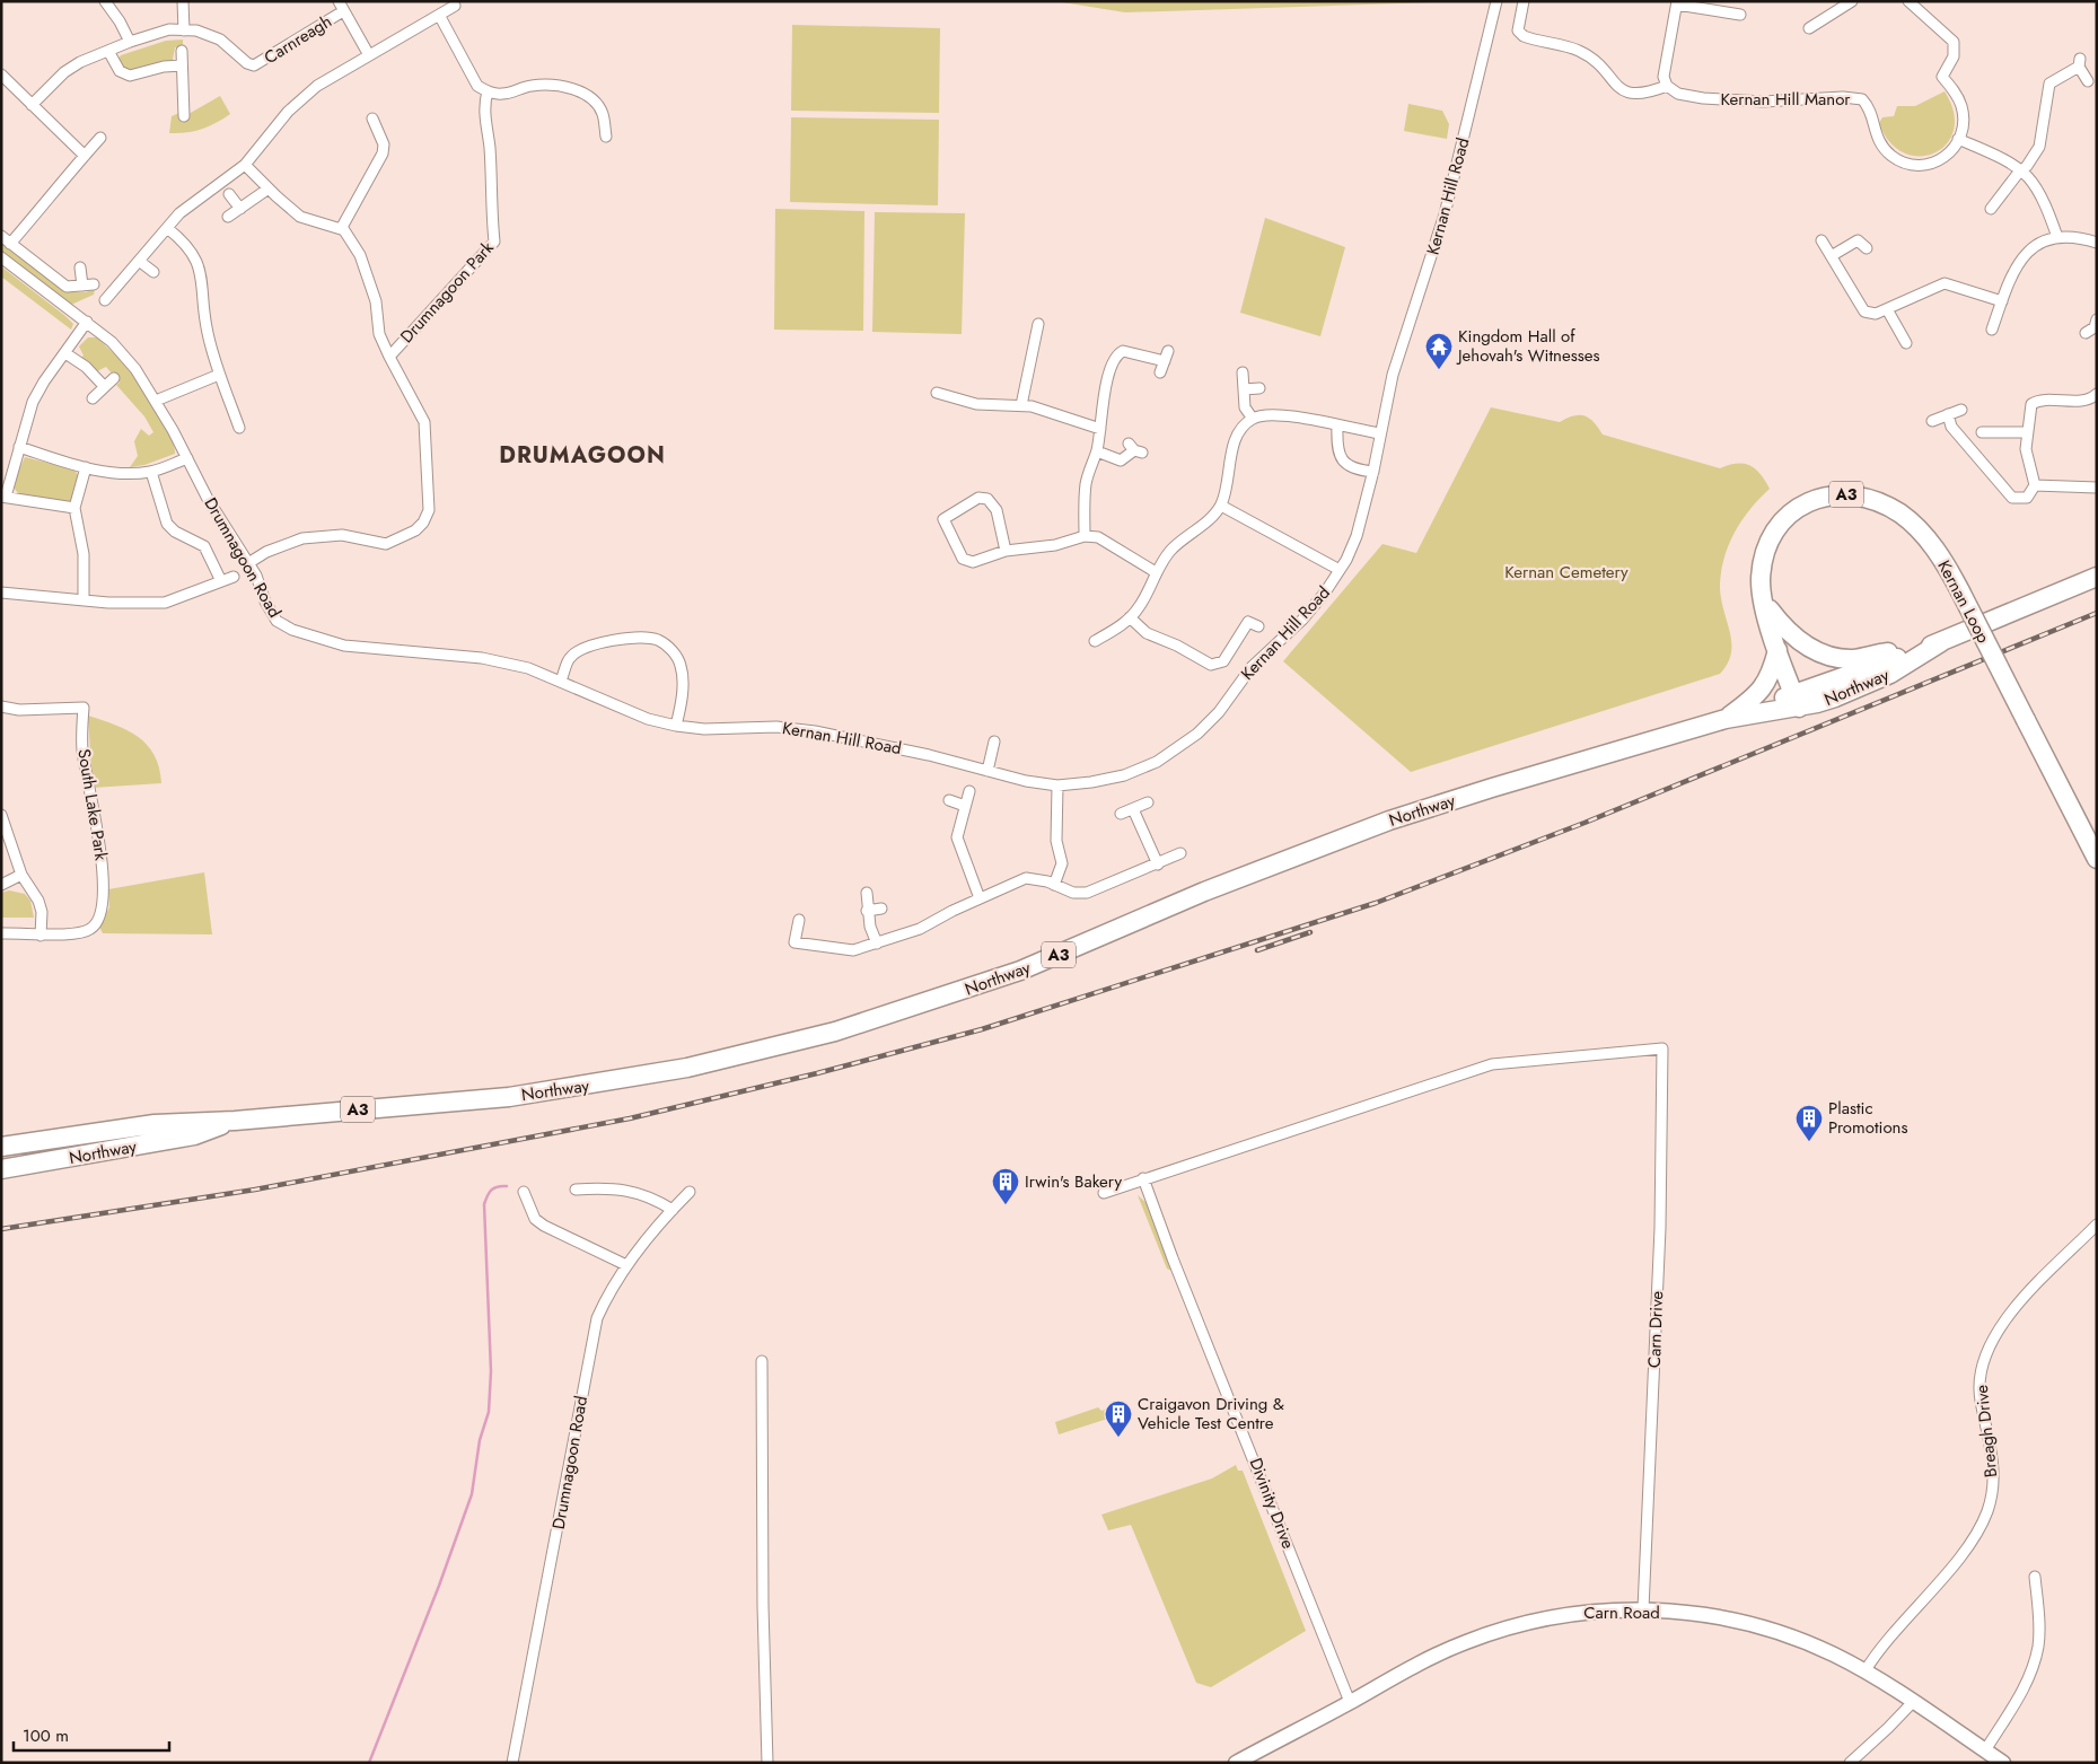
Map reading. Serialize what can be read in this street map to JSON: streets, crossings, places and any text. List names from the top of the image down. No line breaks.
{"streets":{"highway":["A3","Kernan Loop","Northway"],"main road":["Carn Road"],"street":["Carnreagh","Kernan Hill Manor","Kernan Hill Road","Drumnagoon Park","Drumnagoon Road","South Lake Park","Carn Drive","Breagh Drive","Divinity Drive"]},"crossings":[["Kernan Hill Road","Drumnagoon Road"],["Drumnagoon Park","Drumnagoon Road"],["A3","Kernan Loop"],["A3","Northway"],["Carn Drive","Divinity Drive"],["Carn Drive","Carn Road"],["Breagh Drive","Carn Road"],["Divinity Drive","Carn Road"]],"districts":["DRUMAGOON"],"parks":["Kernan Cemetery"],"places":{"temple":["Kingdom Hall of Jehovah's Witnesses"],"building":["Plastic Promotions","Irwin's Bakery","Craigavon Driving & Vehicle Test Centre"]},"scale_bar":"100 m"}
